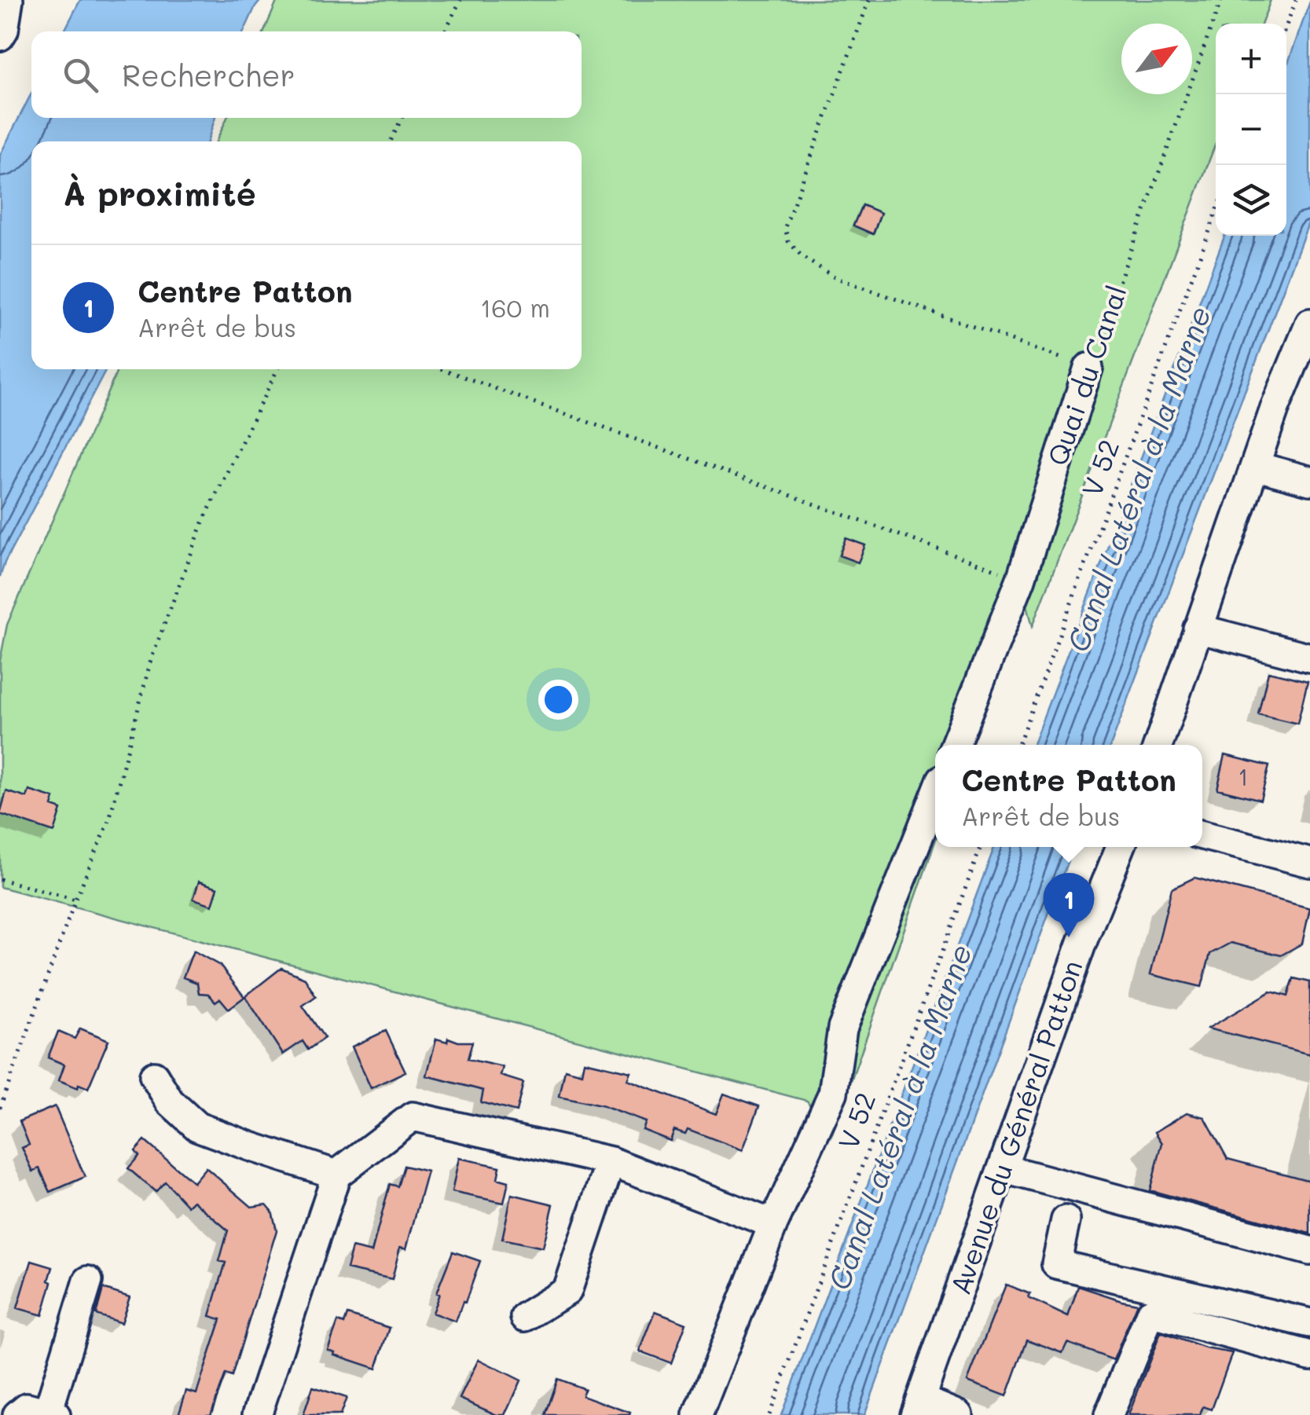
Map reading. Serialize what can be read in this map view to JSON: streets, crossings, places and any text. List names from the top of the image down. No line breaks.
{"streets":{"street":["Quai du Canal","Avenue du Général Patton"],"path":["V 52"]},"water":["Canal Latéral à la Marne"],"house_numbers":["1"],"north":"top right","page":{"map_buttons":["+","−"],"search":"Rechercher","heading":"À proximité","list":[{"mark":"1","name":"Centre Patton","note":"Arrêt de bus","value":"160 m"}],"popup":["Centre Patton","Arrêt de bus"],"pins":"1"}}
